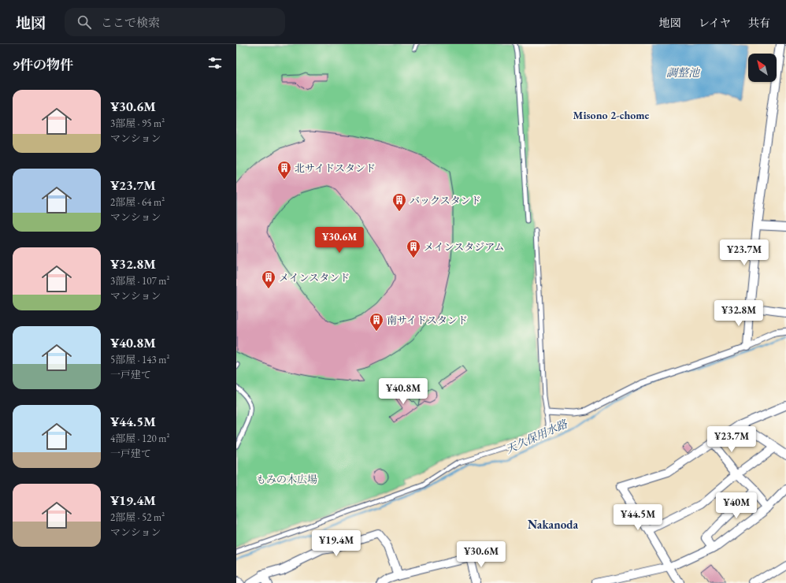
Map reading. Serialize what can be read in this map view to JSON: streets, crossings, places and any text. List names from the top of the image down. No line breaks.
{"districts":["Misono 2-chome","Nakanoda"],"water":["調整池","天久保用水路"],"parks":["もみの木広場"],"places":{"building":["北サイドスタンド","バックスタンド","メインスタジアム","メインスタンド","南サイドスタンド"]},"north":"top left","page":{"header":"地図","search":"ここで検索","nav":["地図","レイヤ","共有"],"heading":"9件の物件","list":[{"name":"¥30.6M","note":"3部屋 · 95 m² · マンション"},{"name":"¥23.7M","note":"2部屋 · 64 m² · マンション"},{"name":"¥32.8M","note":"3部屋 · 107 m² · マンション"},{"name":"¥40.8M","note":"5部屋 · 143 m² · 一戸建て"},{"name":"¥44.5M","note":"4部屋 · 120 m² · 一戸建て"},{"name":"¥19.4M","note":"2部屋 · 52 m² · マンション"}],"price":["¥30.6M","¥23.7M","¥32.8M","¥40.8M","¥23.7M","¥40M","¥44.5M","¥19.4M","¥30.6M"]}}
